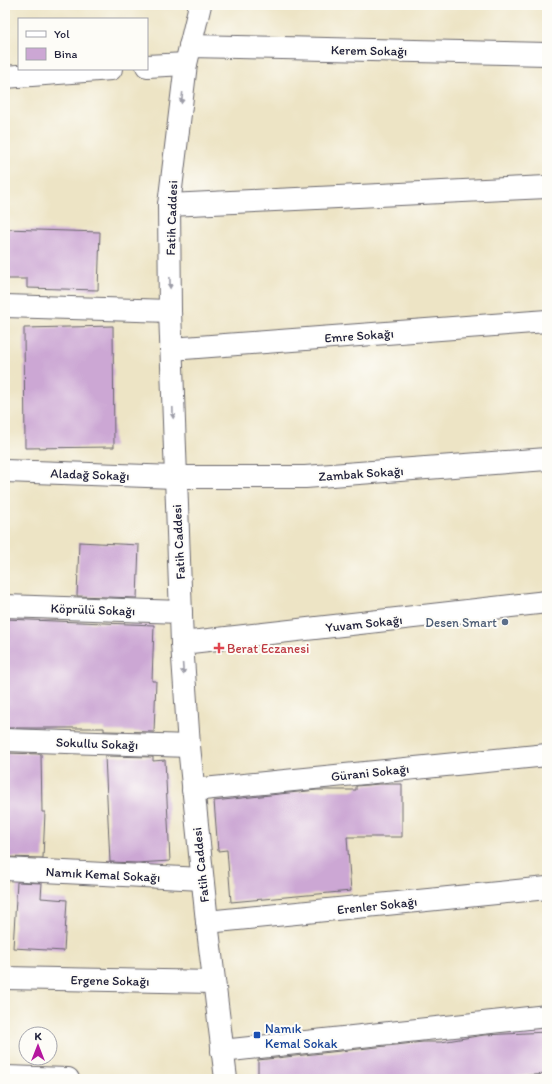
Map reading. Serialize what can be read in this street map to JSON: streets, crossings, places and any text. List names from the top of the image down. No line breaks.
{"streets":{"street":["Kerem Sokağı","Fatih Caddesi","Emre Sokağı","Zambak Sokağı","Aladağ Sokağı","Köprülü Sokağı","Yuvam Sokağı","Sokullu Sokağı","Gürani Sokağı","Namık Kemal Sokağı","Erenler Sokağı","Ergene Sokağı"]},"crossings":[["Kerem Sokağı","Fatih Caddesi"],["Fatih Caddesi","Emre Sokağı"],["Fatih Caddesi","Zambak Sokağı"],["Fatih Caddesi","Aladağ Sokağı"],["Fatih Caddesi","Köprülü Sokağı"],["Fatih Caddesi","Yuvam Sokağı"],["Fatih Caddesi","Sokullu Sokağı"],["Fatih Caddesi","Gürani Sokağı"],["Fatih Caddesi","Namık Kemal Sokağı"],["Fatih Caddesi","Erenler Sokağı"],["Fatih Caddesi","Ergene Sokağı"],["Zambak Sokağı","Aladağ Sokağı"]],"one_way":["Fatih Caddesi"],"places":{"other":["Desen Smart"],"health":["Berat Eczanesi"],"transit":["Namık Kemal Sokak"]},"legend":["Yol","Bina"],"north":"top"}
